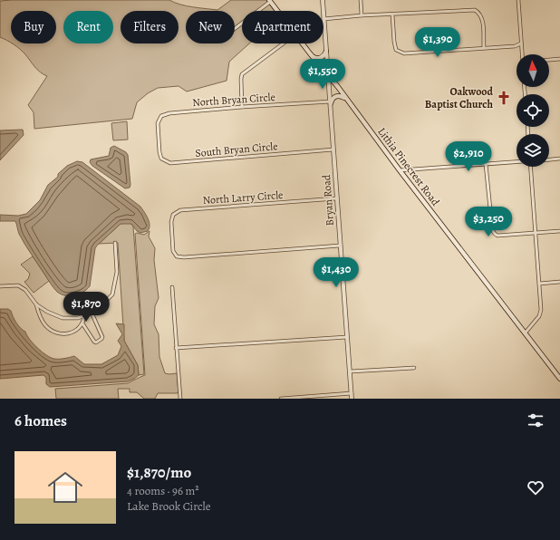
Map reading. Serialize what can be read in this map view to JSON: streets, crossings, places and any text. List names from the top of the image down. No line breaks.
{"streets":{"main road":["Lithia Pinecrest Road"],"street":["North Bryan Circle","South Bryan Circle","North Larry Circle","Bryan Road"]},"crossings":[["North Bryan Circle","South Bryan Circle"],["North Bryan Circle","Bryan Road"],["South Bryan Circle","Bryan Road"],["Lithia Pinecrest Road","Bryan Road"],["North Larry Circle","Bryan Road"]],"places":{"church":["Oakwood Baptist Church"]},"north":"top","page":{"chip":["Buy","Rent","Filters","New","Apartment"],"price":["$1,390","$1,550","$2,910","$3,250","$1,430","$1,870"],"heading":"6 homes","list":[{"name":"$1,870/mo","note":"4 rooms · 96 m² · Lake Brook Circle"}]}}
